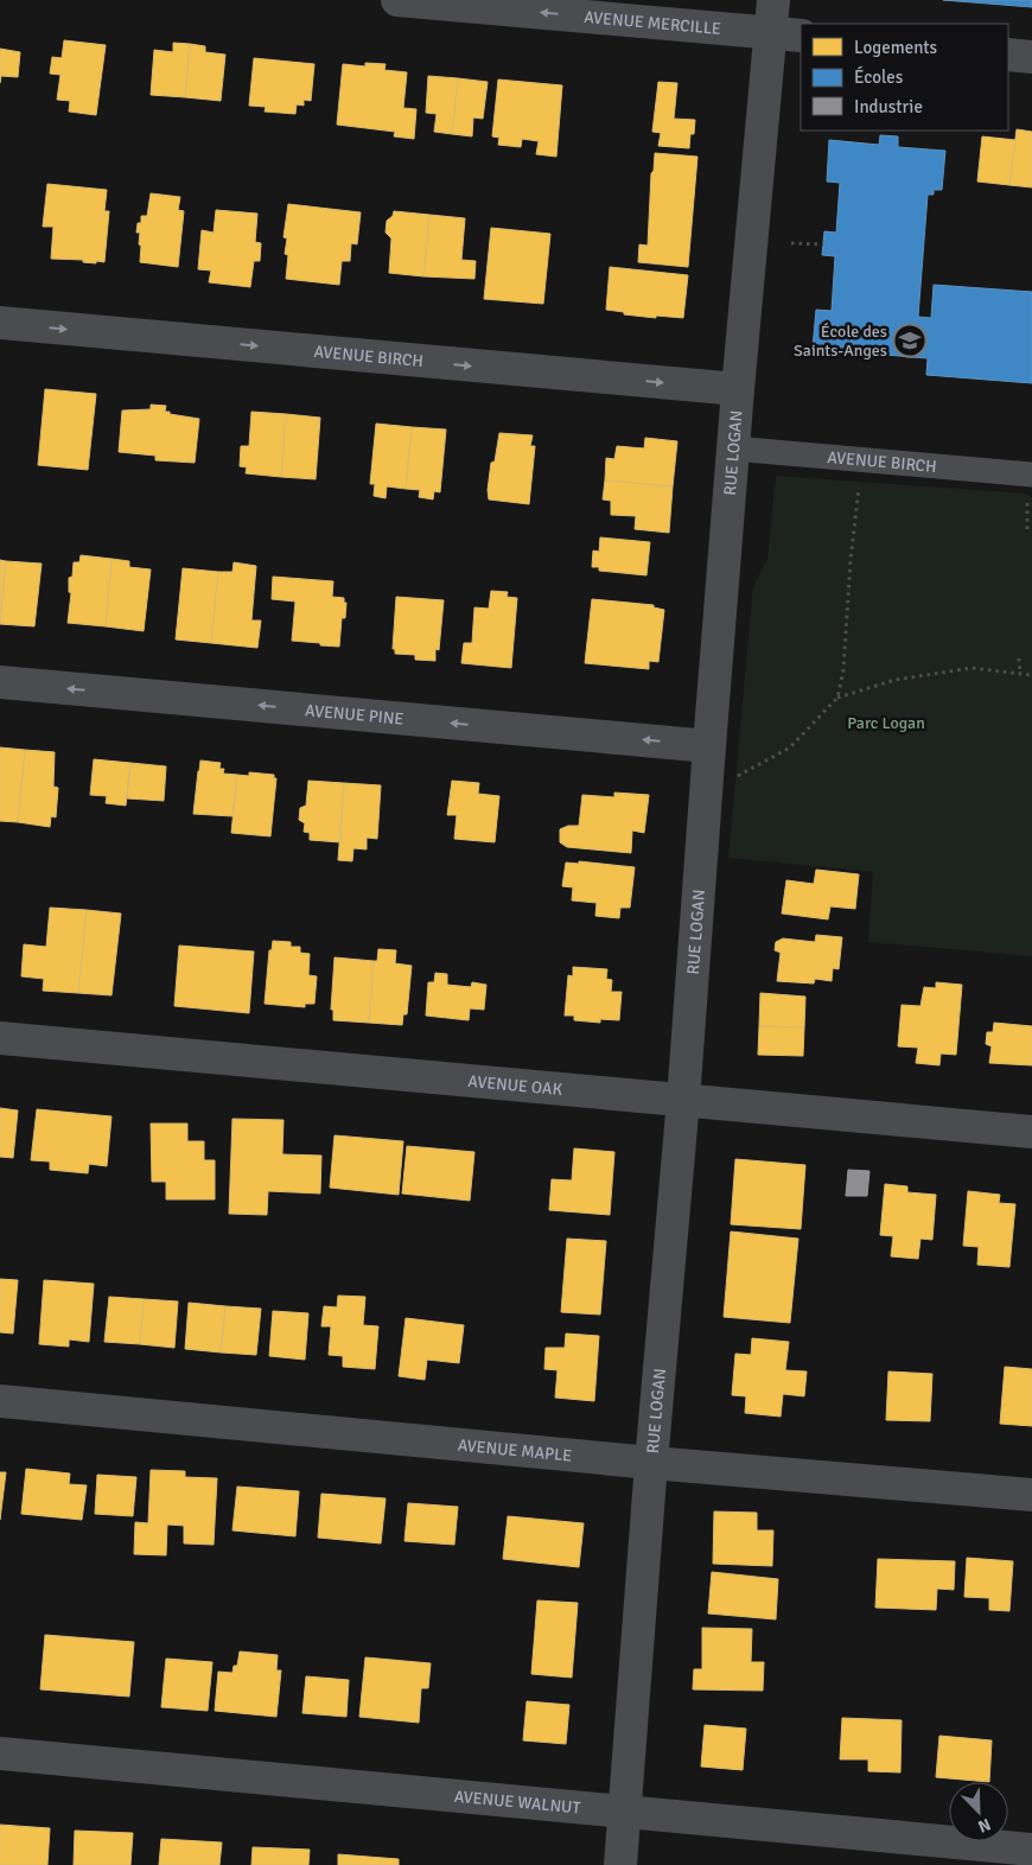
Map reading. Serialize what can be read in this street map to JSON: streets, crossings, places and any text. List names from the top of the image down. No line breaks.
{"streets":{"street":["AVENUE MERCILLE","AVENUE BIRCH","RUE LOGAN","AVENUE PINE","AVENUE OAK","AVENUE MAPLE","AVENUE WALNUT"]},"crossings":[["AVENUE MERCILLE","RUE LOGAN"],["AVENUE BIRCH","RUE LOGAN"],["RUE LOGAN","AVENUE PINE"],["RUE LOGAN","AVENUE OAK"],["RUE LOGAN","AVENUE MAPLE"],["RUE LOGAN","AVENUE WALNUT"]],"one_way":["AVENUE MERCILLE","AVENUE BIRCH","AVENUE PINE"],"parks":["Parc Logan"],"places":{"school or university":["École des Saints-Anges"]},"legend":["Logements","Écoles","Industrie"],"north":"bottom right"}
